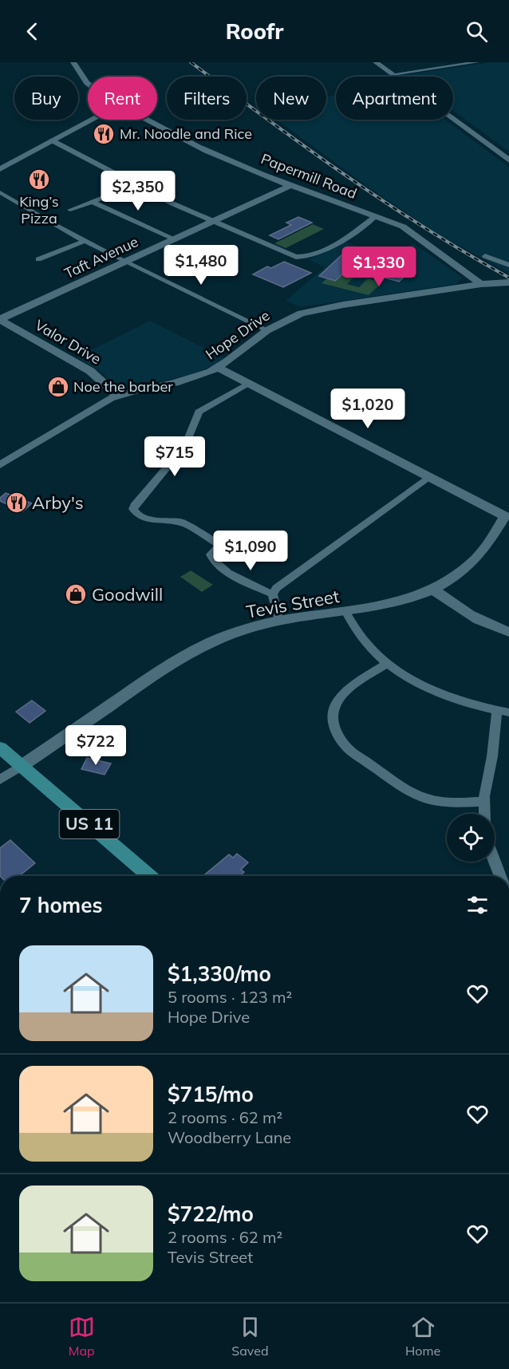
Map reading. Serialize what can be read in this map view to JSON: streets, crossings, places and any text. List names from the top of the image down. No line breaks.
{"streets":{"main road":["US 11"],"street":["Papermill Road","Taft Avenue","Hope Drive","Valor Drive","Tevis Street"]},"crossings":[["Papermill Road","Taft Avenue"],["Papermill Road","Hope Drive"],["Taft Avenue","Valor Drive"],["Hope Drive","Valor Drive"],["Tevis Street","US 11"]],"places":{"restaurant":["Mr. Noodle and Rice","King’s Pizza","Arby's"],"shop":["Noe the barber","Goodwill"]},"page":{"header":"Roofr","chip":["Buy","Rent","Filters","New","Apartment"],"price":["$2,350","$1,480","$1,330","$1,020","$715","$1,090","$722"],"heading":"7 homes","list":[{"name":"$1,330/mo","note":"5 rooms · 123 m² · Hope Drive"},{"name":"$715/mo","note":"2 rooms · 62 m² · Woodberry Lane"},{"name":"$722/mo","note":"2 rooms · 62 m² · Tevis Street"}],"tabs":["Map","Saved","Home"]}}
